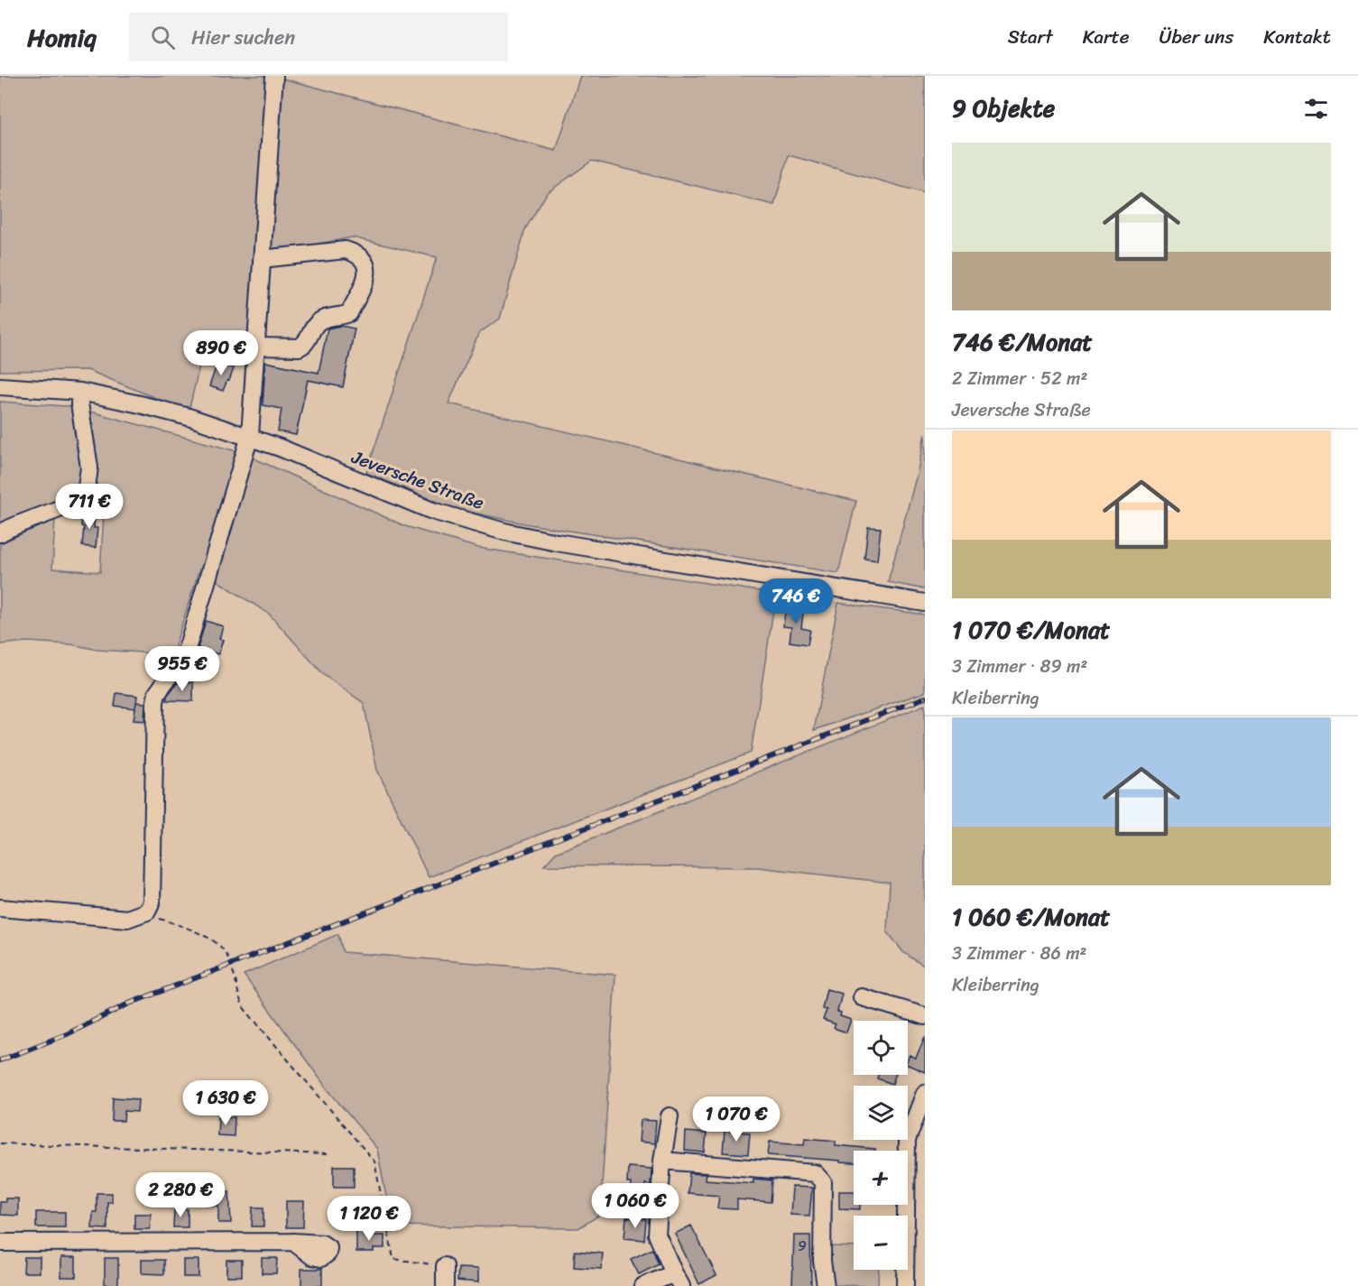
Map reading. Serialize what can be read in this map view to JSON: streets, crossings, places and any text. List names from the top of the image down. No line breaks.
{"streets":{"street":["Jeversche Straße"]},"house_numbers":["9"],"page":{"header":"Homiq","search":"Hier suchen","nav":["Start","Karte","Über uns","Kontakt"],"heading":"9 Objekte","list":[{"name":"746 €/Monat","note":"2 Zimmer · 52 m² · Jeversche Straße"},{"name":"1 070 €/Monat","note":"3 Zimmer · 89 m² · Kleiberring"},{"name":"1 060 €/Monat","note":"3 Zimmer · 86 m² · Kleiberring"}],"price":["890 €","711 €","746 €","955 €","1 630 €","1 070 €","2 280 €","1 060 €","1 120 €"],"map_buttons":["+","−"]}}
